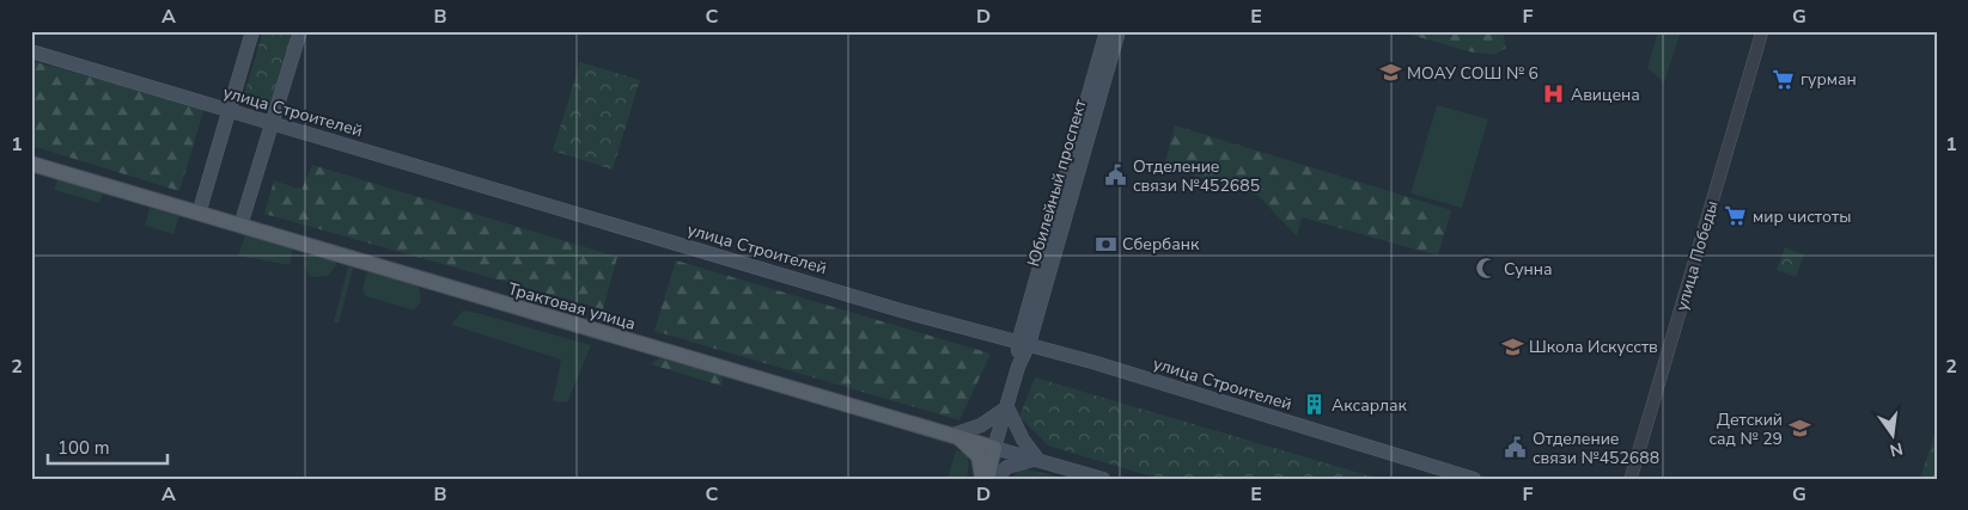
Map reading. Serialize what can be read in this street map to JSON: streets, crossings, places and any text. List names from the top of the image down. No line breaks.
{"streets":{"main road":["улица Строителей","Юбилейный проспект","Трактовая улица"],"street":["улица Победы"]},"crossings":[["улица Строителей","Юбилейный проспект"]],"places":{"school or university":["МОАУ СОШ № 6","Школа Искусств","Детский сад № 29"],"supermarket":["гурман","мир чистоты"],"hospital":["Авицена"],"public building":["Отделение связи №452685","Отделение связи №452688"],"bank":["Сбербанк"],"mosque":["Сунна"],"building":["Аксарлак"]},"scale_bar":"100 m","north":"bottom","grid":{"columns":["A","B","C","D","E","F","G"],"rows":["1","2"]}}
